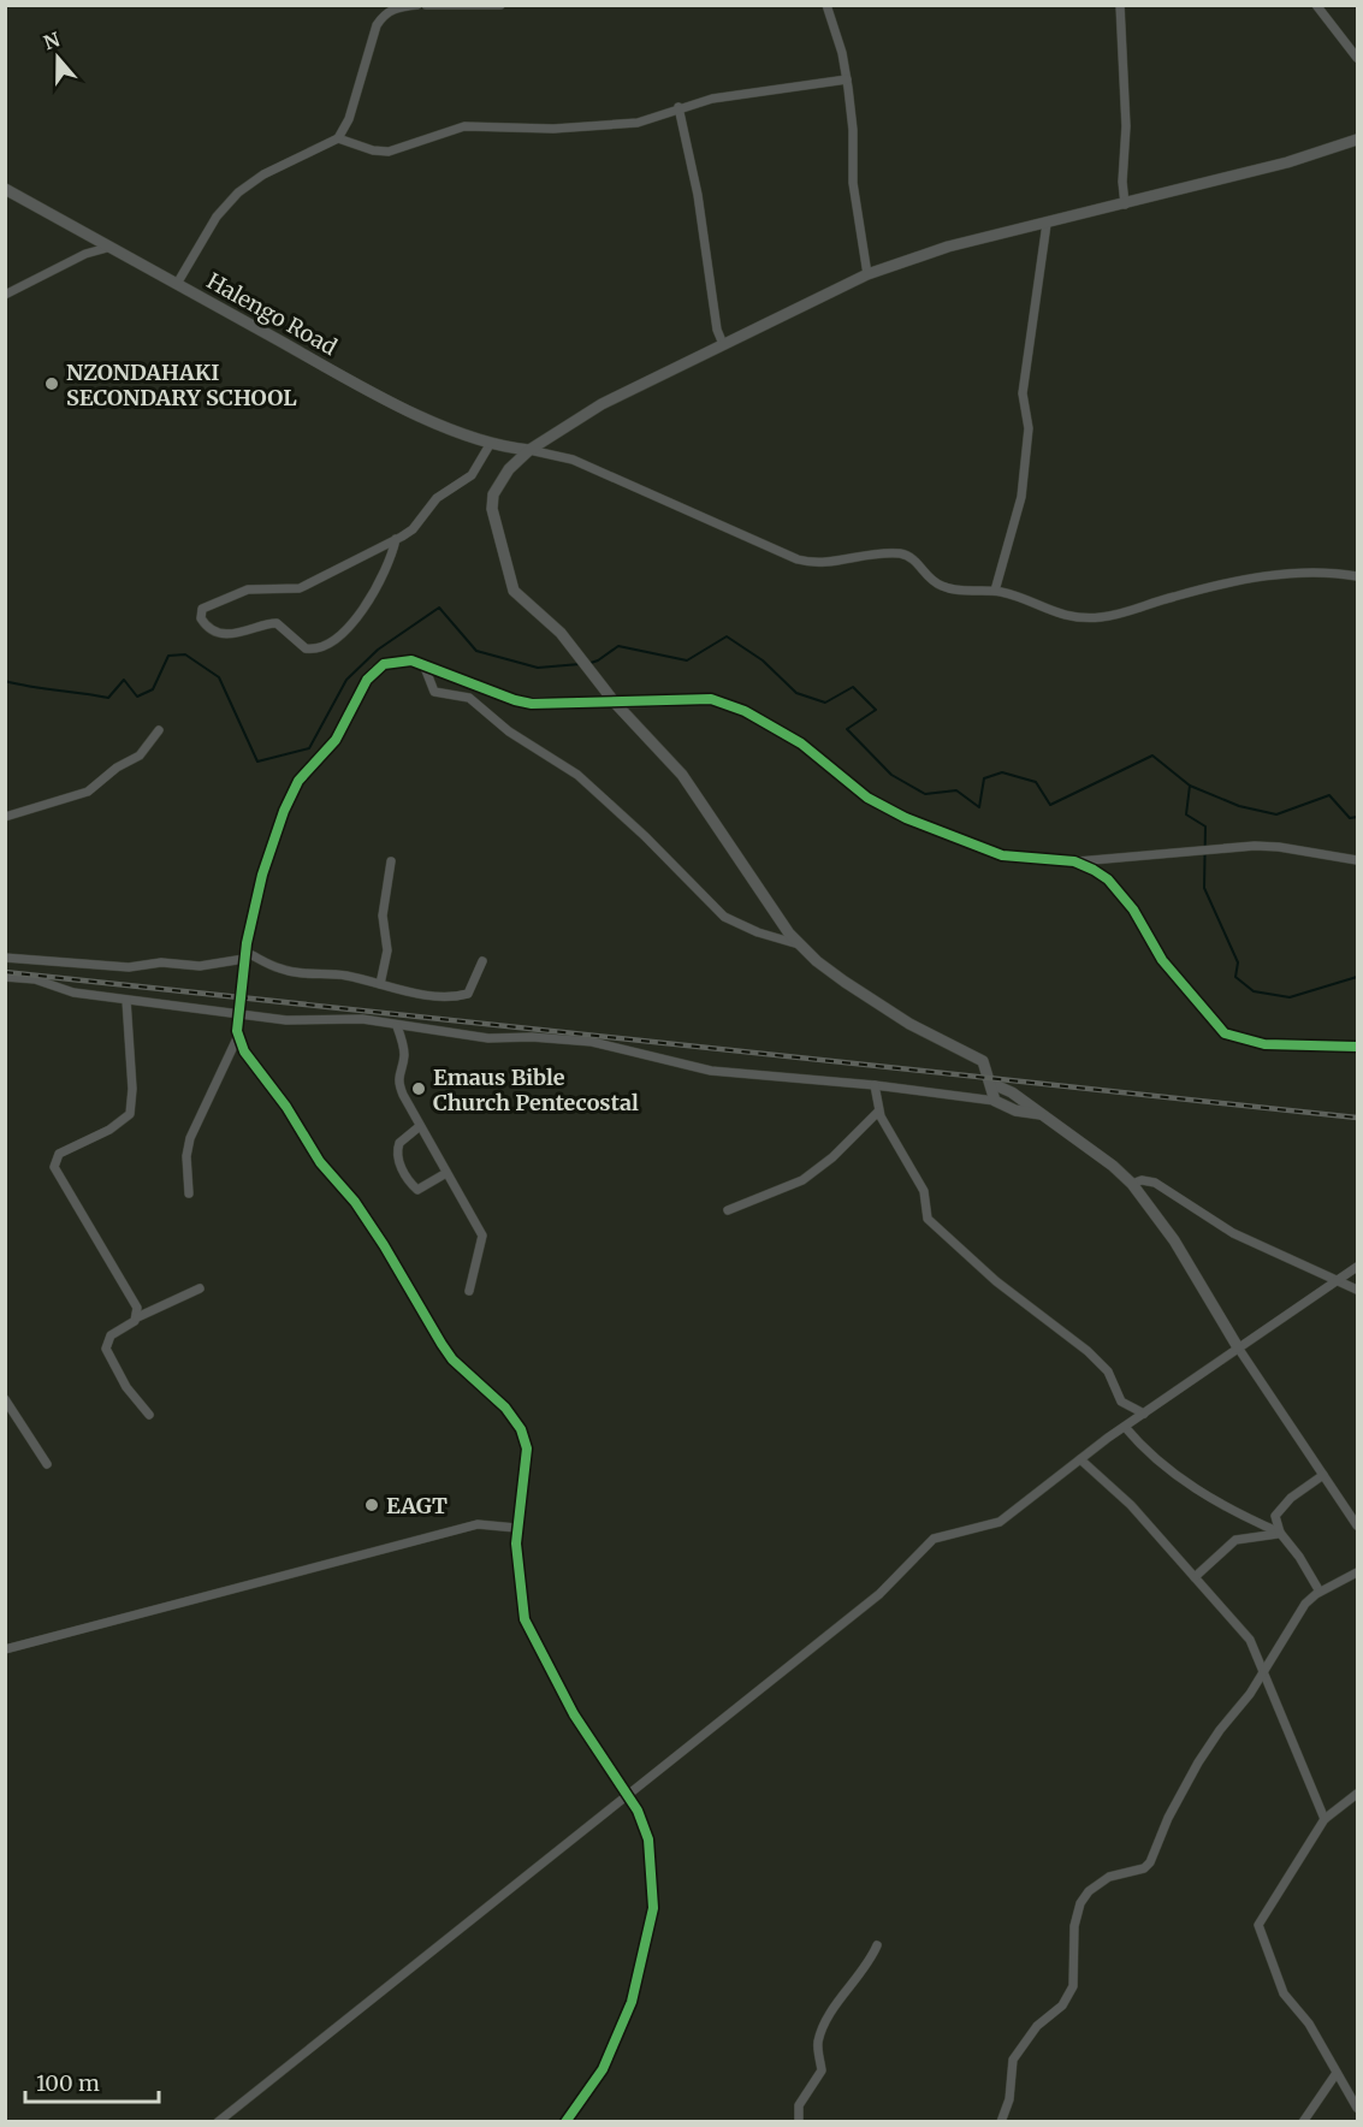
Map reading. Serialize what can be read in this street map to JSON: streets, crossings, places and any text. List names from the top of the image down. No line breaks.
{"streets":{"street":["Halengo Road"]},"places":["NZONDAHAKI SECONDARY SCHOOL","Emaus Bible Church Pentecostal","EAGT"],"scale_bar":"100 m","north":"top"}
